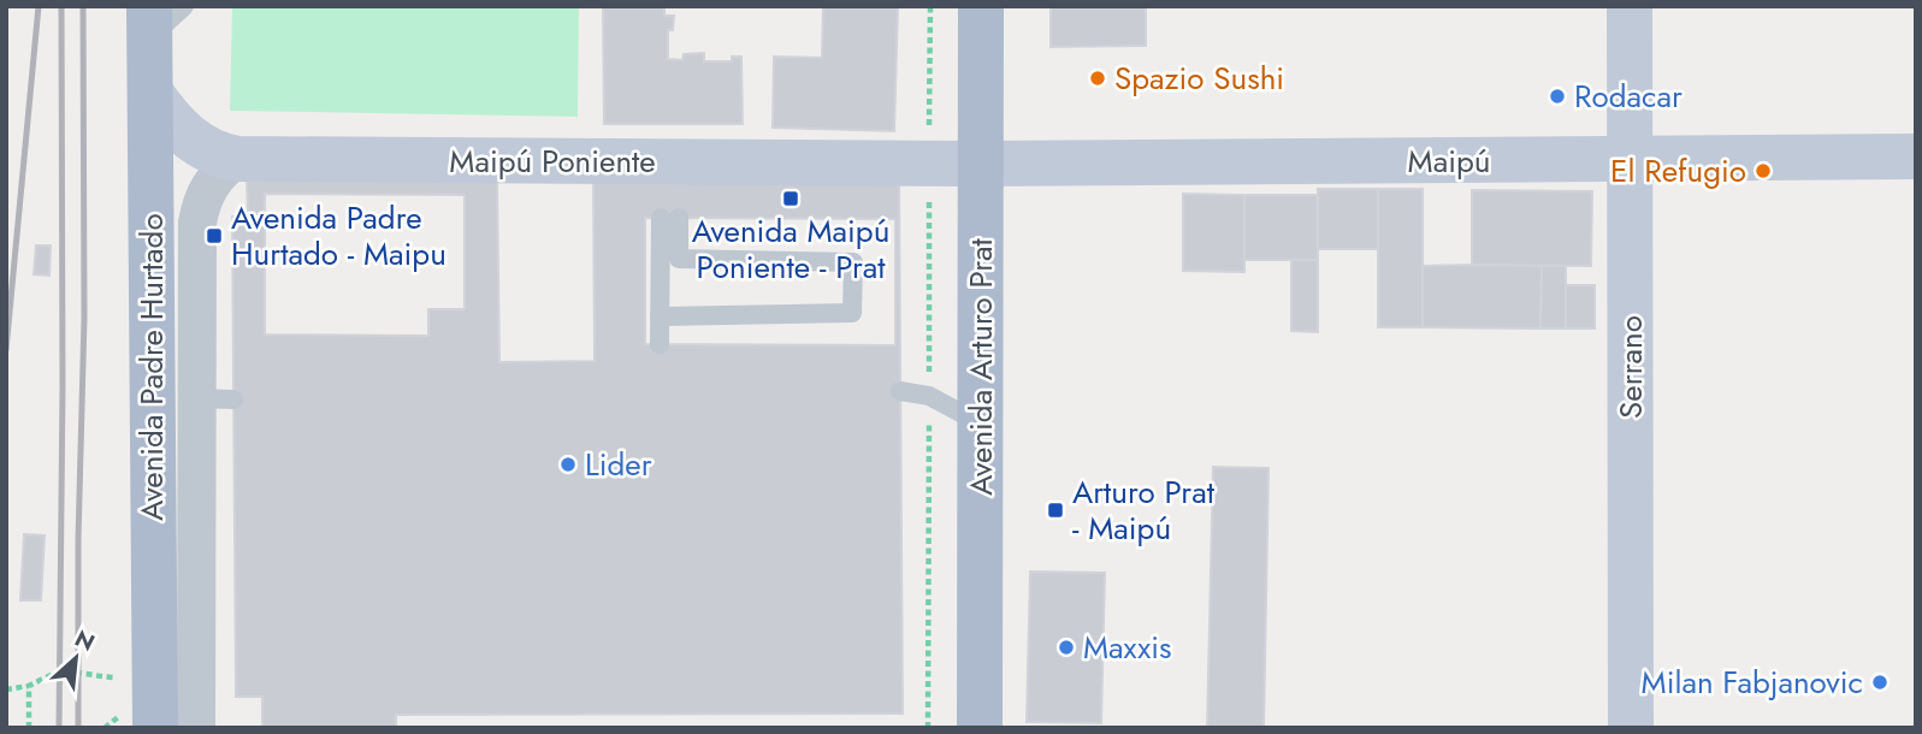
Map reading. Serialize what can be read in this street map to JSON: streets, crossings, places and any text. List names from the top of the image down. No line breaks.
{"streets":{"main road":["Maipú Poniente","Maipú","Avenida Padre Hurtado","Avenida Arturo Prat","Serrano"]},"crossings":[["Maipú Poniente","Maipú"],["Maipú Poniente","Avenida Padre Hurtado"],["Maipú Poniente","Avenida Arturo Prat"],["Maipú","Avenida Arturo Prat"],["Maipú","Serrano"]],"places":{"other":["Spazio Sushi","Rodacar","El Refugio","Lider","Maxxis","Milan Fabjanovic"],"transit":["Avenida Maipú Poniente - Prat","Avenida Padre Hurtado - Maipu","Arturo Prat - Maipú"]},"north":"top right"}
